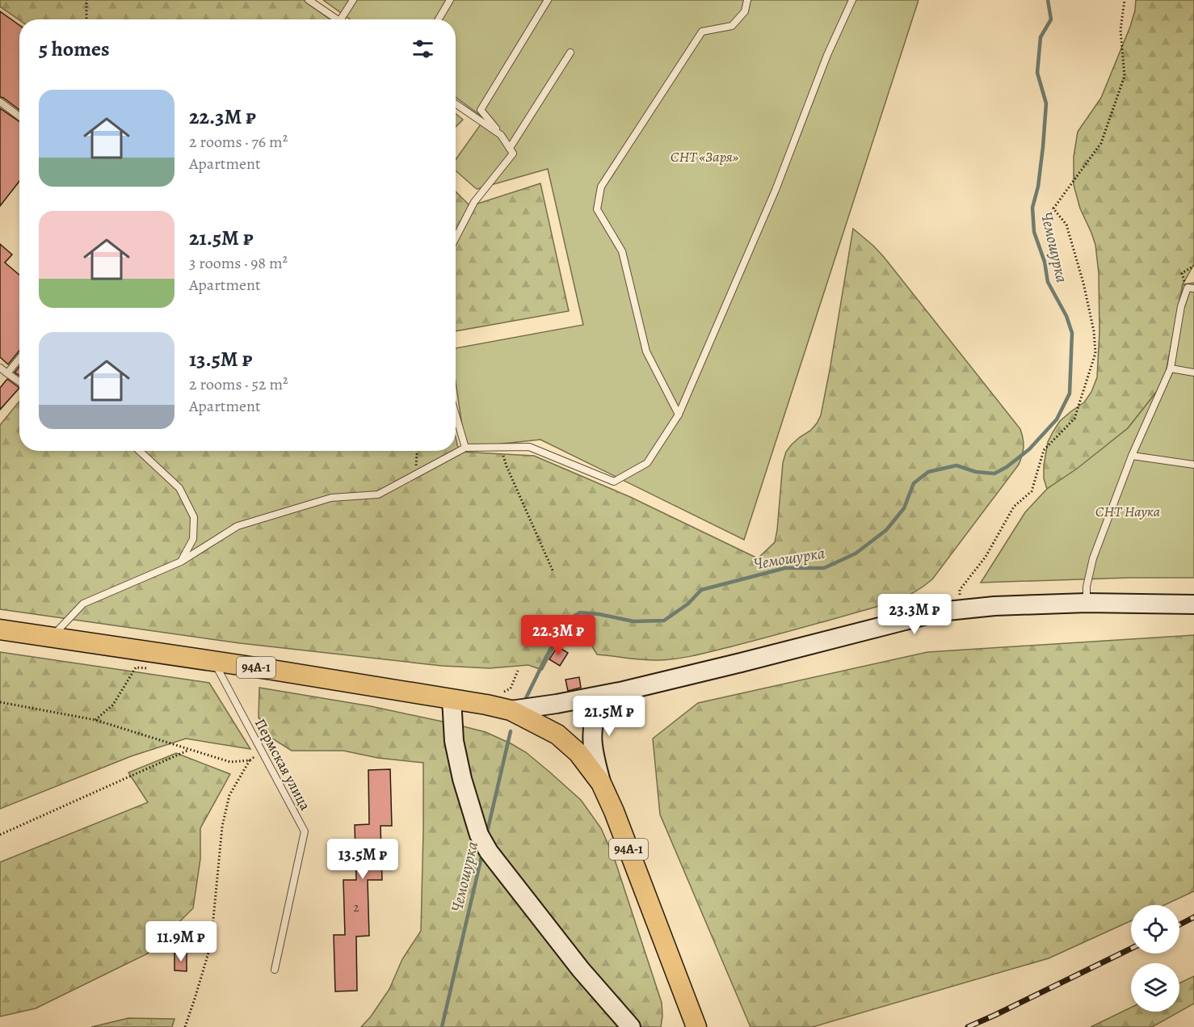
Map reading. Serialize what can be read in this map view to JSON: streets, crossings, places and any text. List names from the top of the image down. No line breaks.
{"streets":{"main road":["94А-1"],"lane":["Пермская улица"]},"crossings":[["94А-1","Пермская улица"]],"water":["Чемошурка"],"parks":["СНТ «Заря»","СНТ Наука"],"house_numbers":["2"],"page":{"heading":"5 homes","list":[{"name":"22.3M ₽","note":"2 rooms · 76 m² · Apartment"},{"name":"21.5M ₽","note":"3 rooms · 98 m² · Apartment"},{"name":"13.5M ₽","note":"2 rooms · 52 m² · Apartment"}],"price":["23.3M ₽","22.3M ₽","21.5M ₽","13.5M ₽","11.9M ₽"]}}
